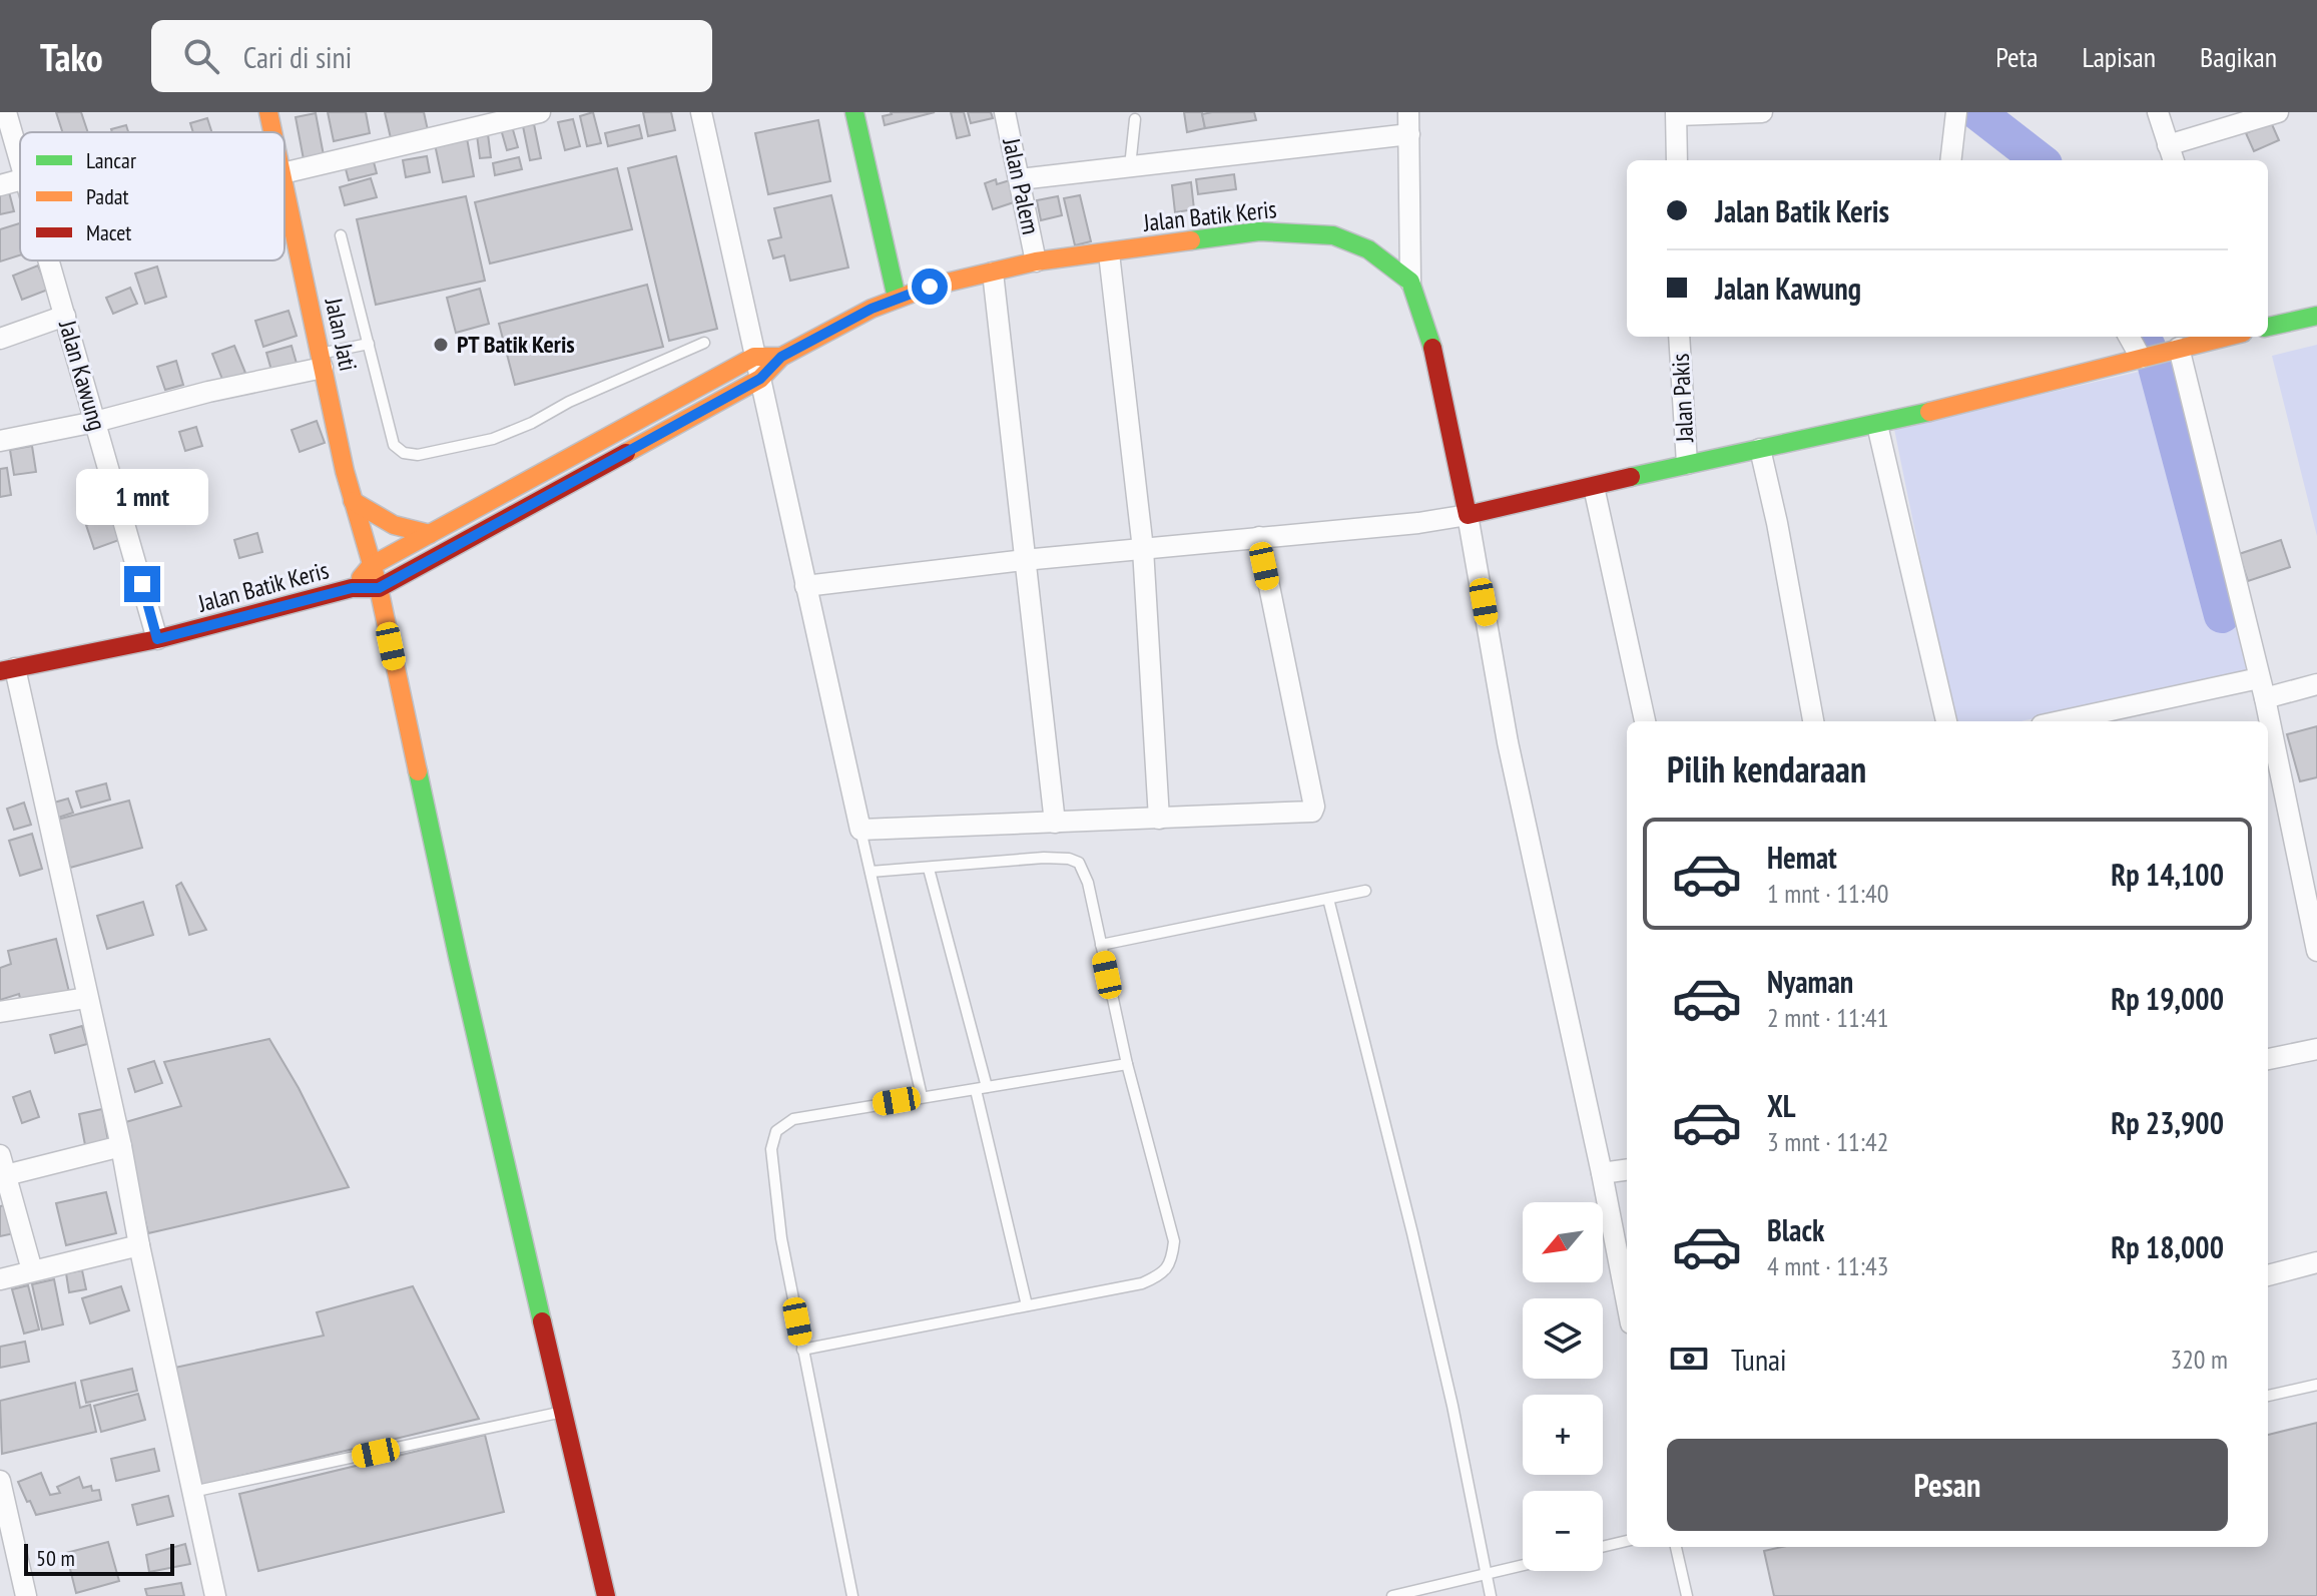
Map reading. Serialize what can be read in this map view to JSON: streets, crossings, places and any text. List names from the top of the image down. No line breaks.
{"streets":{"street":["Jalan Palem","Jalan Batik Keris","Jalan Jati","Jalan Kawung","Jalan Pakis"]},"crossings":[["Jalan Palem","Jalan Batik Keris"],["Jalan Batik Keris","Jalan Jati"],["Jalan Batik Keris","Jalan Kawung"]],"places":["PT Batik Keris"],"legend":["Lancar","Padat","Macet"],"scale_bar":"50 m","north":"bottom left","page":{"header":"Tako","search":"Cari di sini","nav":["Peta","Lapisan","Bagikan"],"banner":["Jalan Batik Keris","Jalan Kawung"],"bubble":"1 mnt","heading":"Pilih kendaraan","list":[{"name":"Hemat","note":"1 mnt · 11:40","value":"Rp 14,100"},{"name":"Nyaman","note":"2 mnt · 11:41","value":"Rp 19,000"},{"name":"XL","note":"3 mnt · 11:42","value":"Rp 23,900"},{"name":"Black","note":"4 mnt · 11:43","value":"Rp 18,000"}],"map_buttons":["+","−"],"pay":["Tunai","320 m"],"buttons":"Pesan","scale":"50 m"}}
